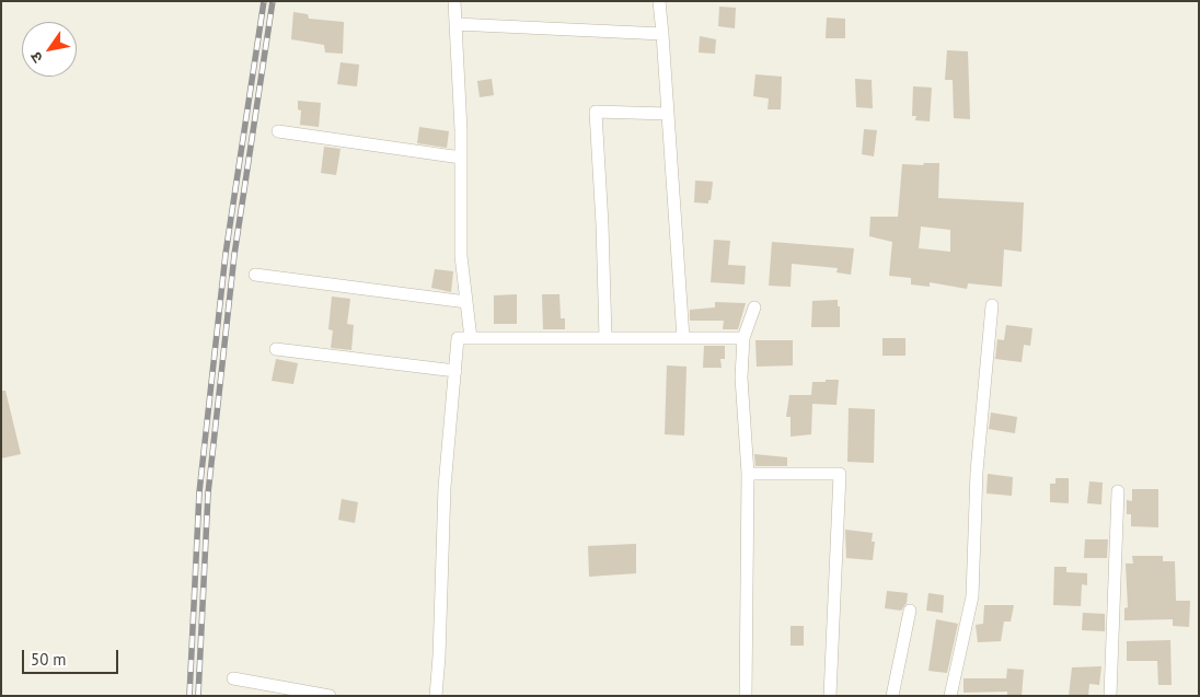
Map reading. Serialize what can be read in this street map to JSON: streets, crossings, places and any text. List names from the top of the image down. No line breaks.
{"scale_bar":"50 m","north":"bottom left"}
